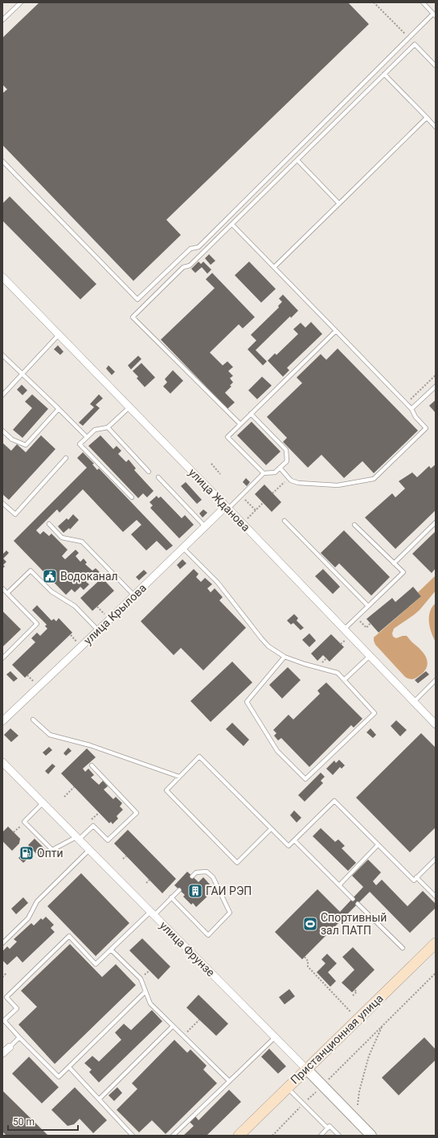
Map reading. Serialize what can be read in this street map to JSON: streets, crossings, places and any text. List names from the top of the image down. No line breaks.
{"streets":{"main road":["Пристанционная улица"],"street":["улица Жданова","улица Крылова","улица Фрунзе"]},"crossings":[["улица Жданова","улица Крылова"],["улица Фрунзе","Пристанционная улица"]],"places":{"public building":["Водоканал"],"fuel station":["Опти"],"building":["ГАИ РЭП"],"sports":["Спортивный зал ПАТП"]},"scale_bar":"50 m"}
